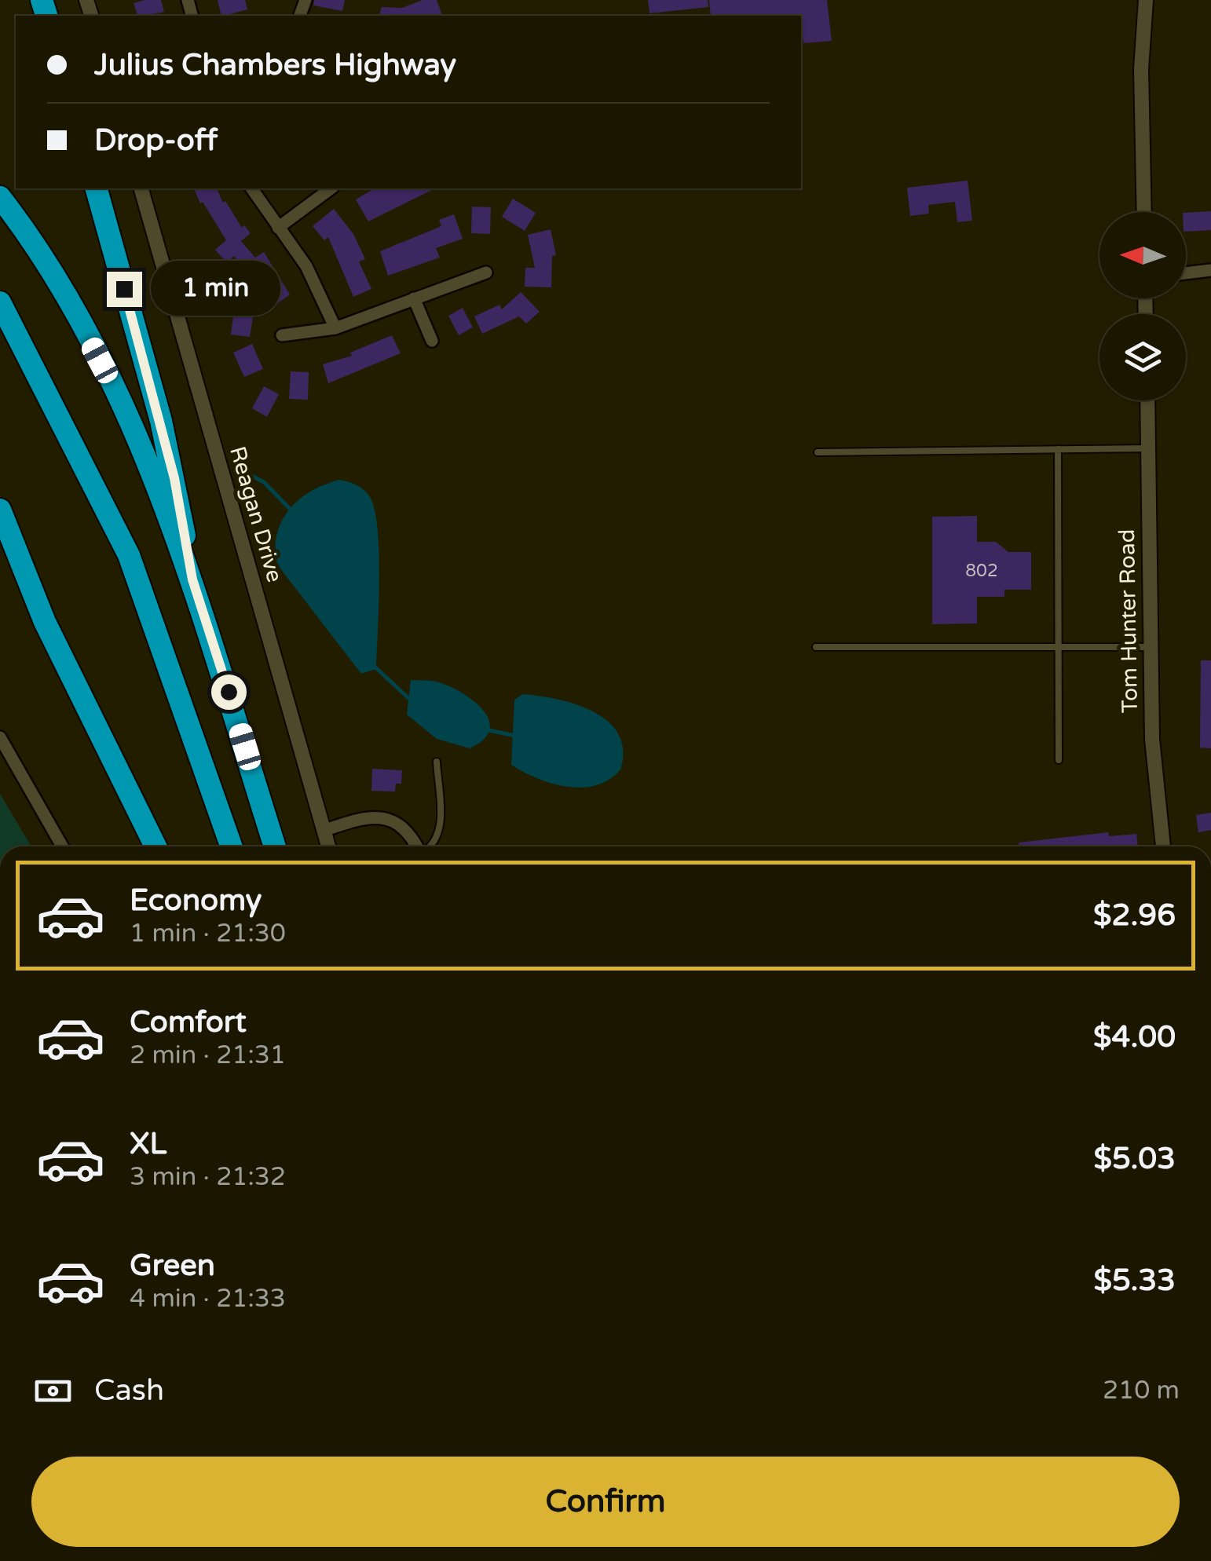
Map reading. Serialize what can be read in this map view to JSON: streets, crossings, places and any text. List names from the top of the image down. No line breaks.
{"streets":{"street":["Reagan Drive","Tom Hunter Road"]},"house_numbers":["802"],"north":"left","page":{"banner":["Julius Chambers Highway","Drop-off"],"bubble":"1 min","list":[{"name":"Economy","note":"1 min · 21:30","value":"$2.96"},{"name":"Comfort","note":"2 min · 21:31","value":"$4.00"},{"name":"XL","note":"3 min · 21:32","value":"$5.03"},{"name":"Green","note":"4 min · 21:33","value":"$5.33"}],"pay":["Cash","210 m"],"buttons":"Confirm"}}
